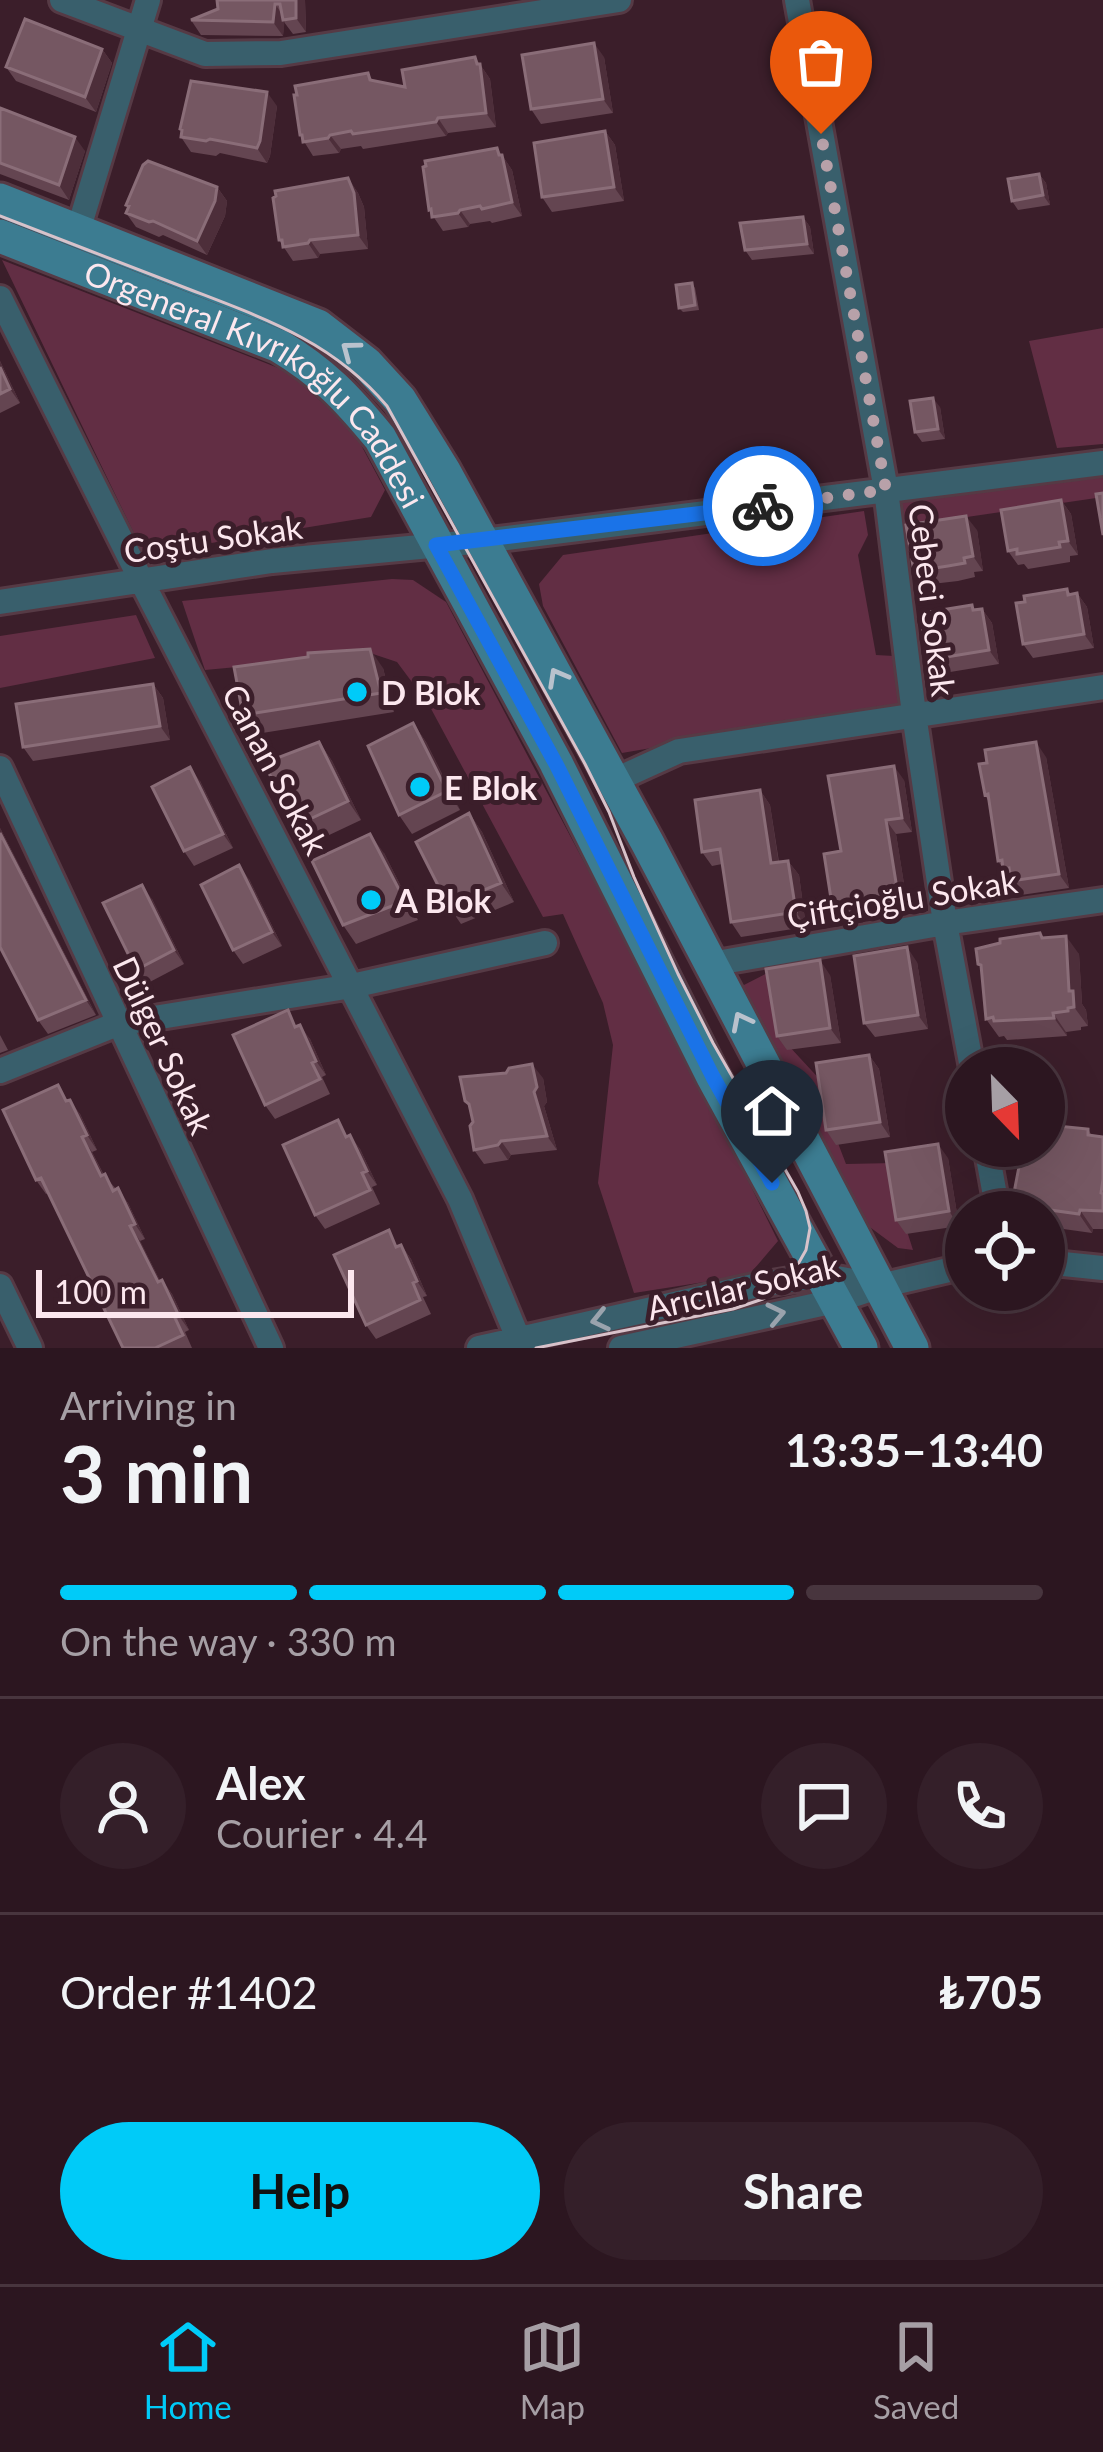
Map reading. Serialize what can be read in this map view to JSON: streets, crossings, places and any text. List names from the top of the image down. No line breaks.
{"streets":{"main road":["Orgeneral Kıvrıkoğlu Caddesi"],"street":["Coştu Sokak","Cebeci Sokak","Canan Sokak","Çiftçioğlu Sokak","Dülger Sokak","Arıcılar Sokak"]},"crossings":[["Orgeneral Kıvrıkoğlu Caddesi","Coştu Sokak"],["Orgeneral Kıvrıkoğlu Caddesi","Arıcılar Sokak"],["Coştu Sokak","Cebeci Sokak"],["Coştu Sokak","Canan Sokak"],["Cebeci Sokak","Çiftçioğlu Sokak"]],"places":["D Blok","E Blok","A Blok"],"scale_bar":"100 m","north":"bottom right","page":{"scale":"100 m","heading":["3 min","Arriving in","13:35–13:40"],"panel":["Alex","Courier · 4.4","Order #1402","₺705"],"bar":"On the way · 330 m","buttons":["Help","Share"],"tabs":["Home","Map","Saved"]}}
